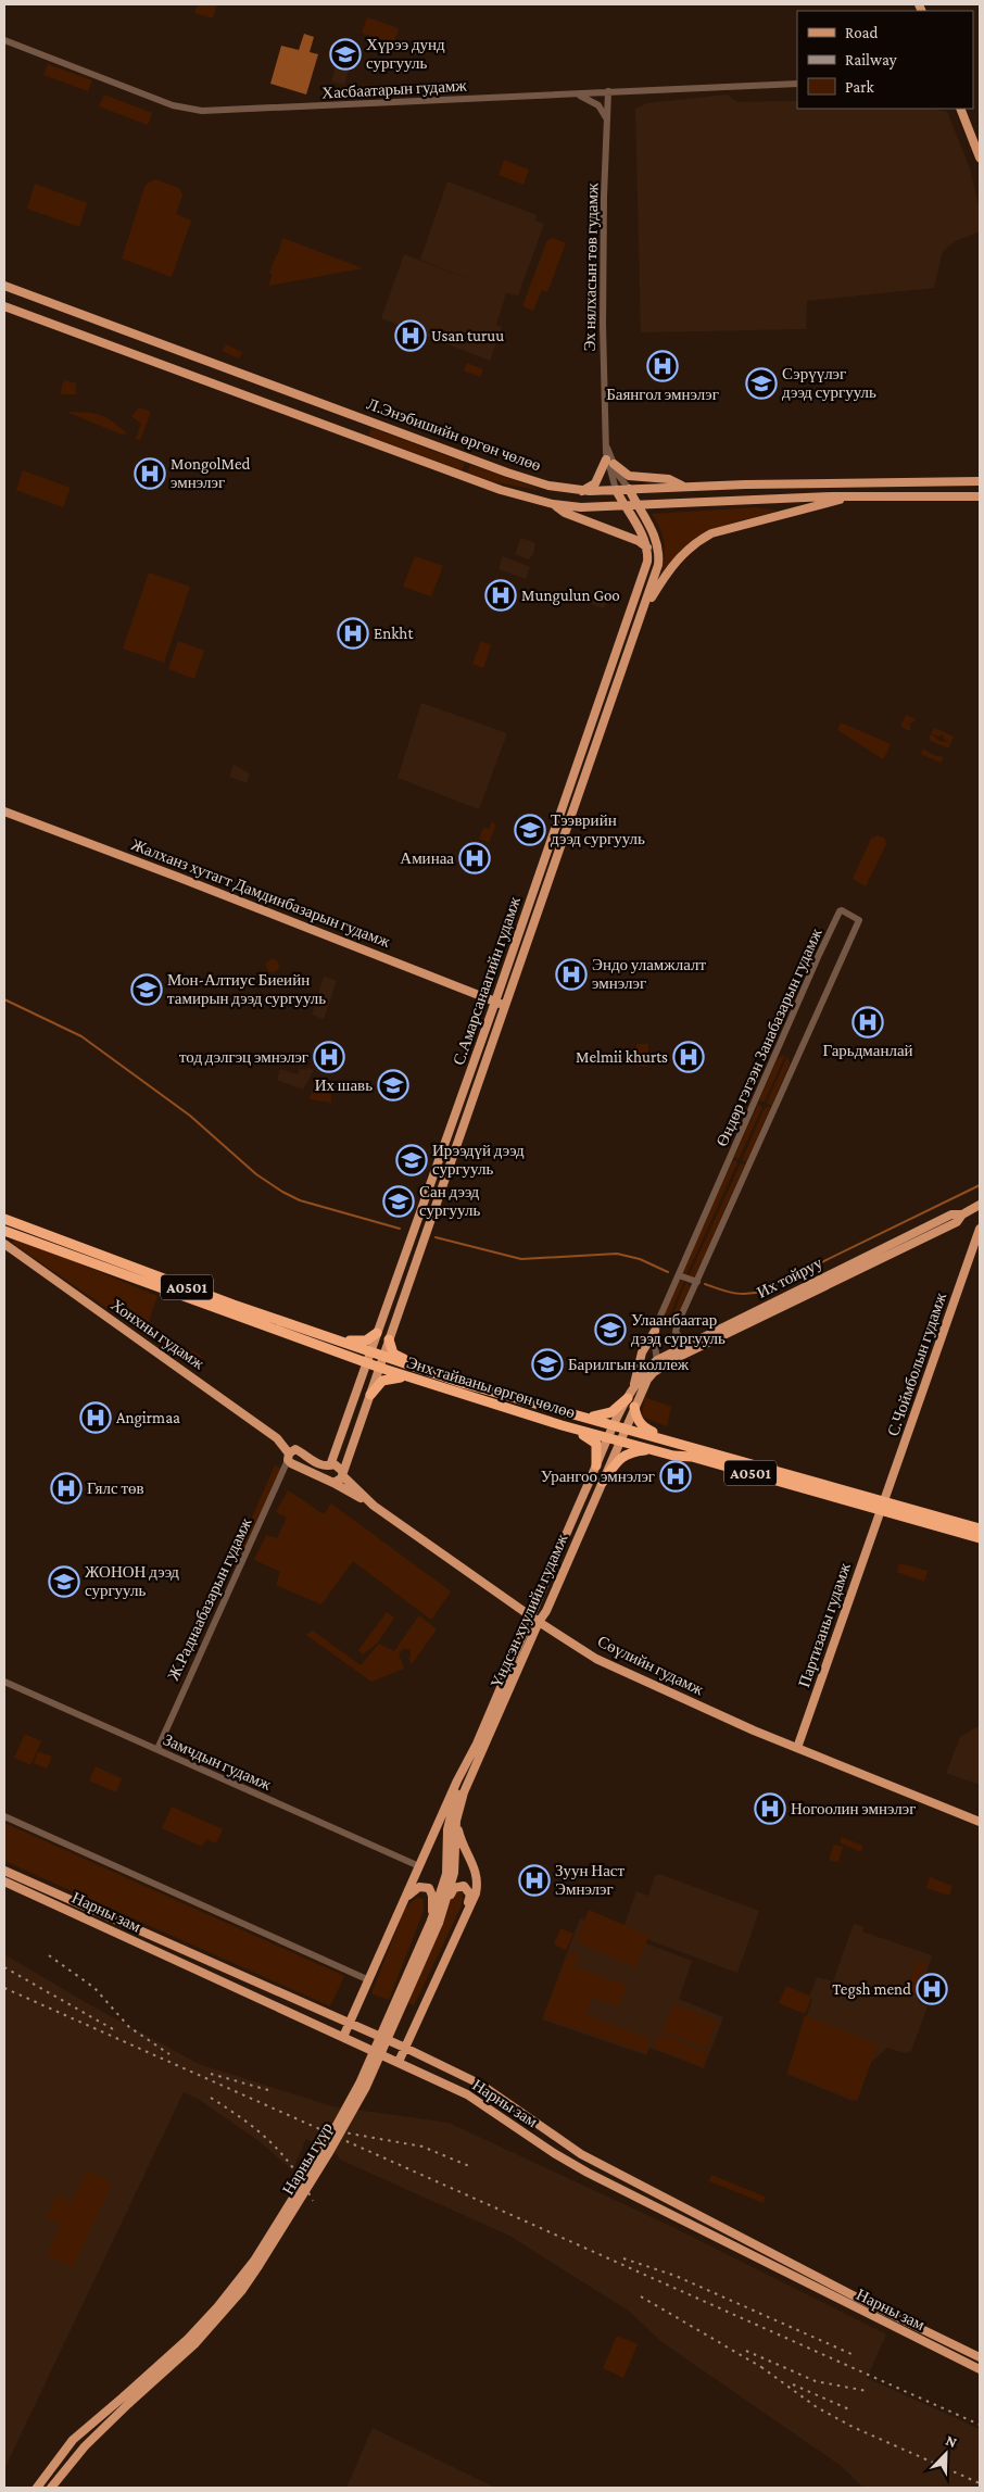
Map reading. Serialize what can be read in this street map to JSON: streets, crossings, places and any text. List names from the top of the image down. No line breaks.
{"streets":{"highway":["A0501","Энх тайваны өргөн чөлөө"],"main road":["Л.Энэбишийн өргөн чөлөө","Жалханз хутагт Дамдинбазарын гудамж","С.Амарсанаагийн гудамж","Их тойруу","Хонхны гудамж","С.Чоймболын гудамж","Үндсэн хуулийн гудамж","Партизаны гудамж","Сөүлийн гудамж","Нарны зам","Нарны гүүр"],"street":["Хасбаатарын гудамж","Эх нялхасын төв гудамж","Өндөр гэгээн Занабазарын гудамж","Ж.Раднаабазарын гудамж","Замчдын гудамж"]},"crossings":[["Хасбаатарын гудамж","Эх нялхасын төв гудамж"],["Жалханз хутагт Дамдинбазарын гудамж","С.Амарсанаагийн гудамж"],["С.Амарсанаагийн гудамж","Энх тайваны өргөн чөлөө"],["С.Амарсанаагийн гудамж","Сөүлийн гудамж"],["Өндөр гэгээн Занабазарын гудамж","Их тойруу"],["Их тойруу","Энх тайваны өргөн чөлөө"],["Их тойруу","Үндсэн хуулийн гудамж"],["Хонхны гудамж","Ж.Раднаабазарын гудамж"],["Хонхны гудамж","Сөүлийн гудамж"],["С.Чоймболын гудамж","Энх тайваны өргөн чөлөө"],["С.Чоймболын гудамж","Партизаны гудамж"],["Энх тайваны өргөн чөлөө","Үндсэн хуулийн гудамж"],["Энх тайваны өргөн чөлөө","Партизаны гудамж"],["Ж.Раднаабазарын гудамж","Сөүлийн гудамж"],["Ж.Раднаабазарын гудамж","Замчдын гудамж"],["Үндсэн хуулийн гудамж","Сөүлийн гудамж"],["Үндсэн хуулийн гудамж","Нарны гүүр"],["Партизаны гудамж","Сөүлийн гудамж"]],"places":{"school or university":["Хүрээ дунд сургууль","Сэрүүлэг дээд сургууль","Тээврийн дээд сургууль","Мон-Алтиус Биеийн тамирын дээд сургууль","Их шавь","Ирээдүй дээд сургууль","Сан дээд сургууль","Улаанбаатар дээд сургууль","Барилгын коллеж","ЖОНОН дээд сургууль"],"hospital":["Usan turuu","Баянгол эмнэлэг","MongolMed эмнэлэг","Mungulun Goo","Enkht","Аминаа","Эндо уламжлалт эмнэлэг","Гарьдманлай","тод дэлгэц эмнэлэг","Melmii khurts","Angirmaa","Урангоо эмнэлэг","Гялс төв","Ногоолин эмнэлэг","Зуун Наст Эмнэлэг","Tegsh mend"]},"legend":["Road","Railway","Park"],"north":"top right"}
